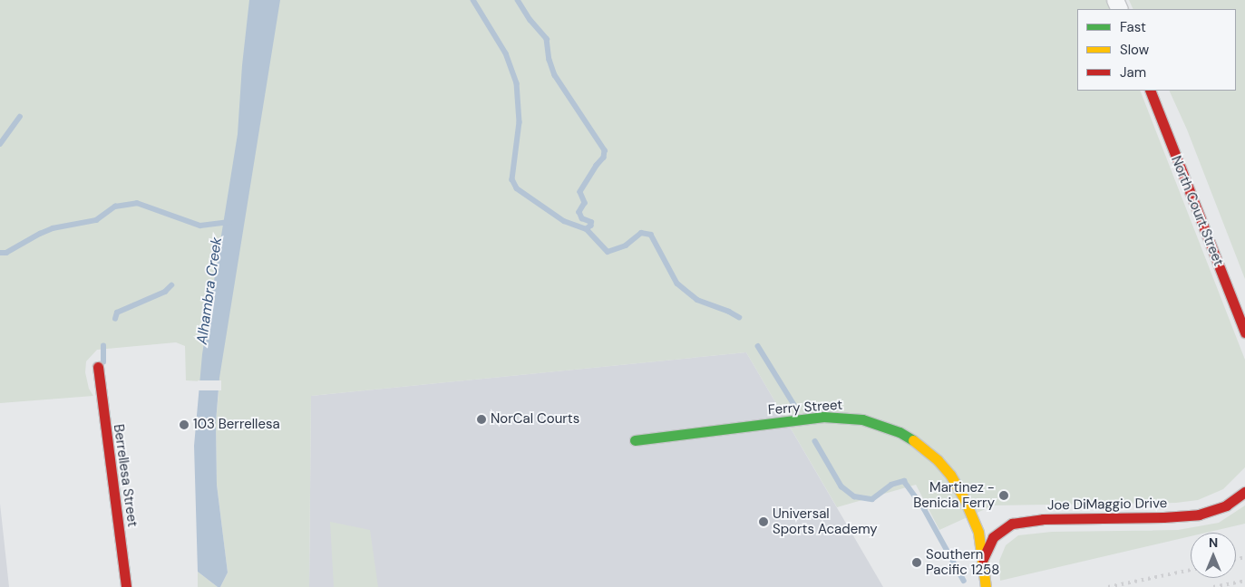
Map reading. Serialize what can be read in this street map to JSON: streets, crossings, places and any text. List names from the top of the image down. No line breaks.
{"streets":{"street":["North Court Street","Ferry Street","Berrellesa Street","Joe DiMaggio Drive"]},"crossings":[["Ferry Street","Joe DiMaggio Drive"]],"water":["Alhambra Creek"],"places":["NorCal Courts","103 Berrellesa","Martinez - Benicia Ferry","Universal Sports Academy","Southern Pacific 1258"],"legend":["Fast","Slow","Jam"],"north":"top"}
